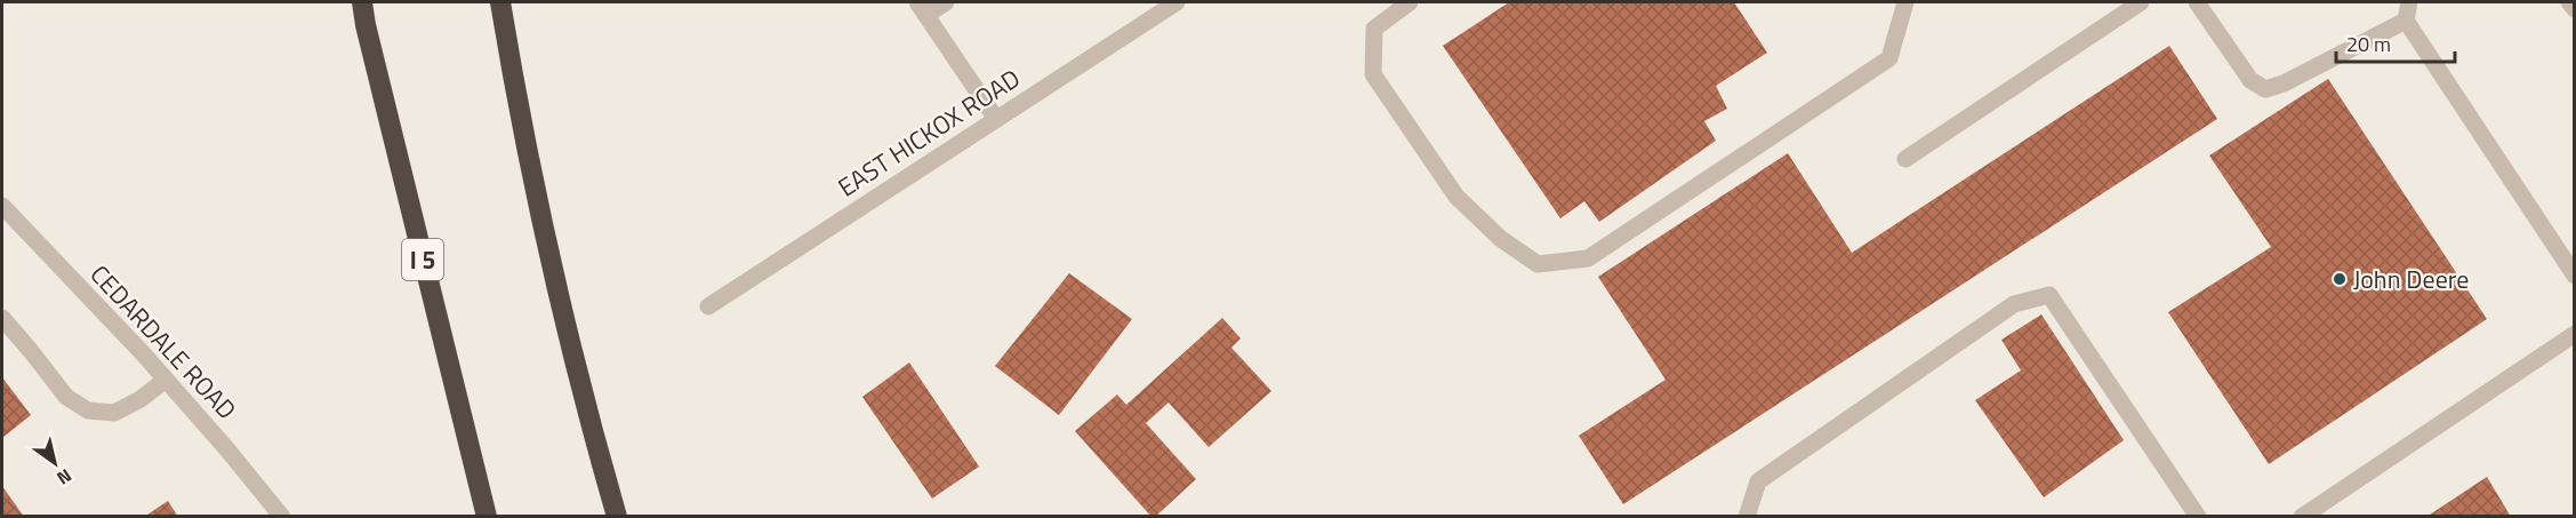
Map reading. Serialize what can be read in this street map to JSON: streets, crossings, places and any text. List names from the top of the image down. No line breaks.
{"streets":{"highway":["I 5"],"street":["EAST HICKOX ROAD","CEDARDALE ROAD"]},"places":["John Deere"],"scale_bar":"20 m","north":"bottom right"}
